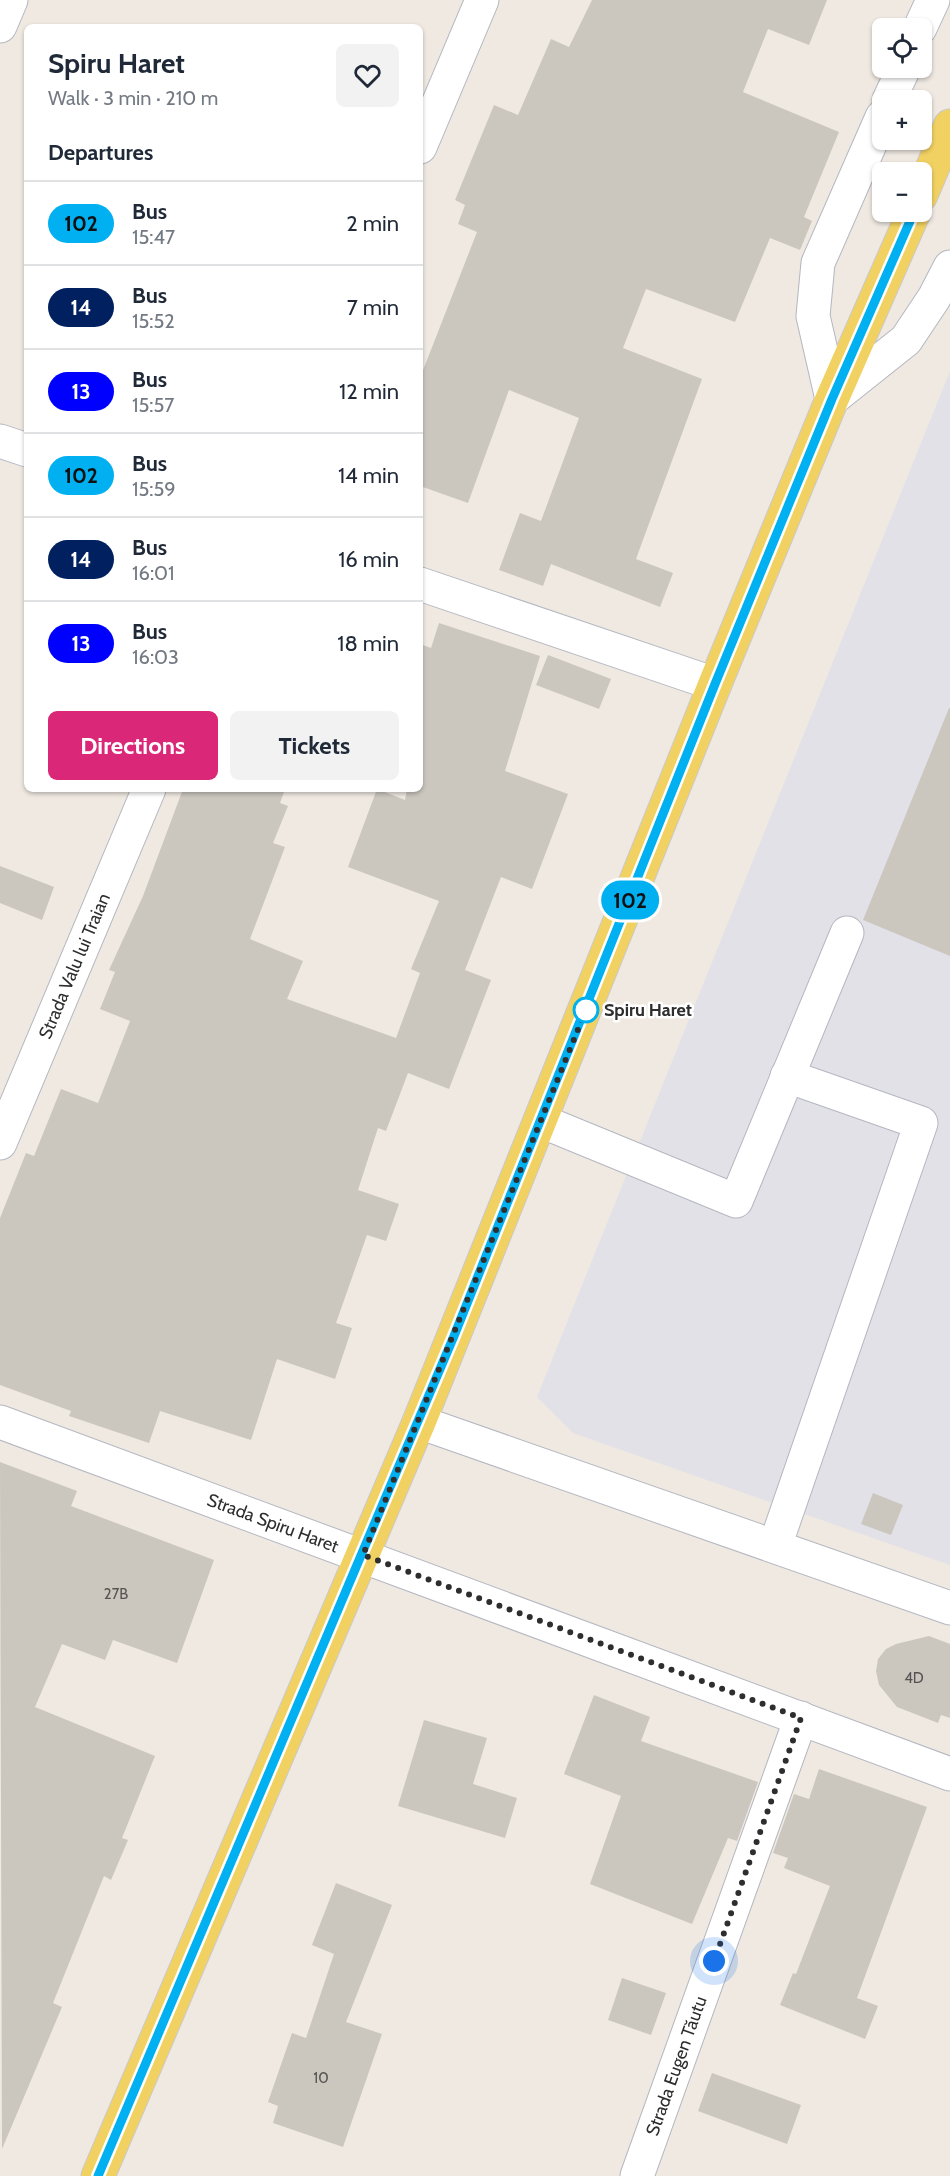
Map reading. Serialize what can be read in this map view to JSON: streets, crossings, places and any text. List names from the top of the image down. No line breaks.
{"streets":{"street":["Strada Valu lui Traian","Strada Spiru Haret","Strada Eugen Tăutu"]},"crossings":[["Strada Spiru Haret","Strada Eugen Tăutu"]],"places":["Spiru Haret"],"lines":["bus line 102"],"house_numbers":["27B","4D","10"],"page":{"on_map":"102","map_buttons":["+","−"],"heading":[["Spiru Haret","Walk · 3 min · 210 m"],"Departures"],"list":[{"mark":"102","name":"Bus","note":"15:47","value":"2 min"},{"mark":"14","name":"Bus","note":"15:52","value":"7 min"},{"mark":"13","name":"Bus","note":"15:57","value":"12 min"},{"mark":"102","name":"Bus","note":"15:59","value":"14 min"},{"mark":"14","name":"Bus","note":"16:01","value":"16 min"},{"mark":"13","name":"Bus","note":"16:03","value":"18 min"}],"buttons":["Directions","Tickets"]}}
